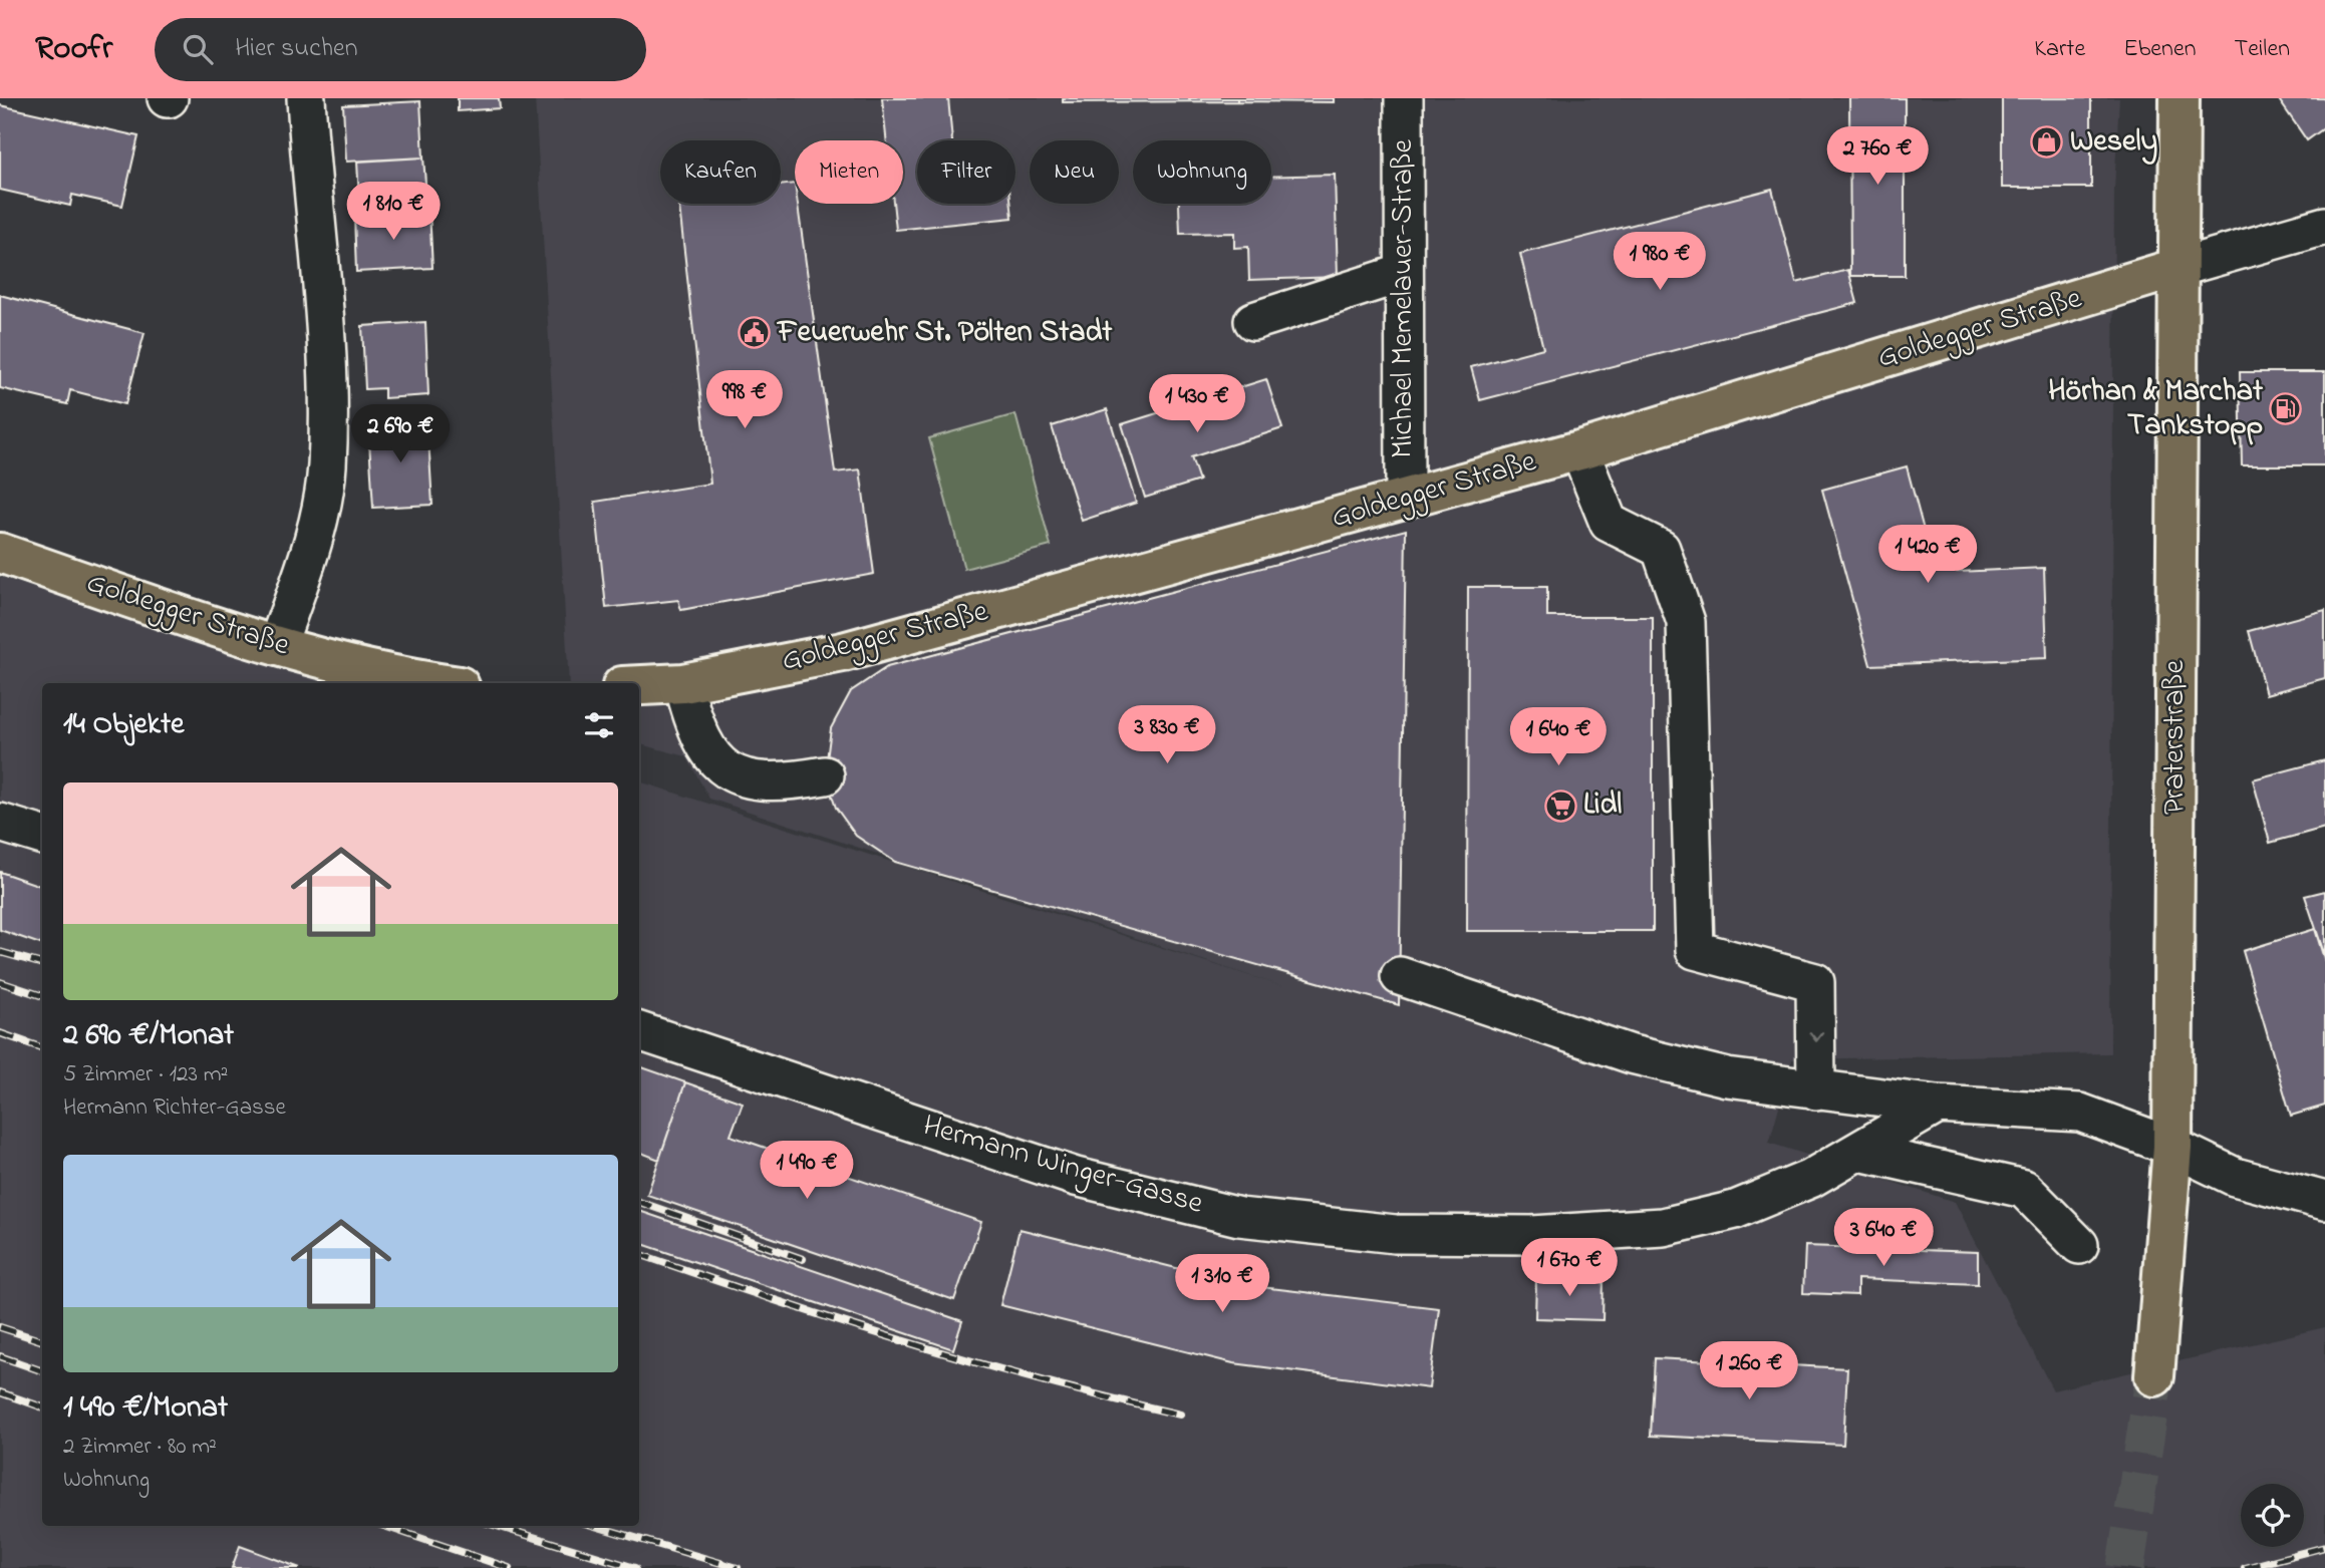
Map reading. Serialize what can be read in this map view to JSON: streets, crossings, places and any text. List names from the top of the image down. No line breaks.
{"streets":{"main road":["Goldegger Straße","Praterstraße"],"street":["Michael Memelauer-Straße","Hermann Winger-Gasse"]},"crossings":[["Michael Memelauer-Straße","Goldegger Straße"],["Goldegger Straße","Praterstraße"]],"places":{"shop":["Wesely"],"public building":["Feuerwehr St. Pölten Stadt"],"fuel station":["Hörhan & Marchat Tankstopp"],"supermarket":["Lidl"]},"page":{"header":"Roofr","search":"Hier suchen","nav":["Karte","Ebenen","Teilen"],"price":["2 760 €","1 810 €","1 980 €","998 €","1 430 €","2 690 €","1 420 €","3 830 €","1 640 €","1 490 €","3 640 €","1 670 €","1 310 €","1 260 €"],"chip":["Kaufen","Mieten","Filter","Neu","Wohnung"],"heading":"14 Objekte","list":[{"name":"2 690 €/Monat","note":"5 Zimmer · 123 m² · Hermann Richter-Gasse"},{"name":"1 490 €/Monat","note":"2 Zimmer · 80 m² · Wohnung"}]}}
